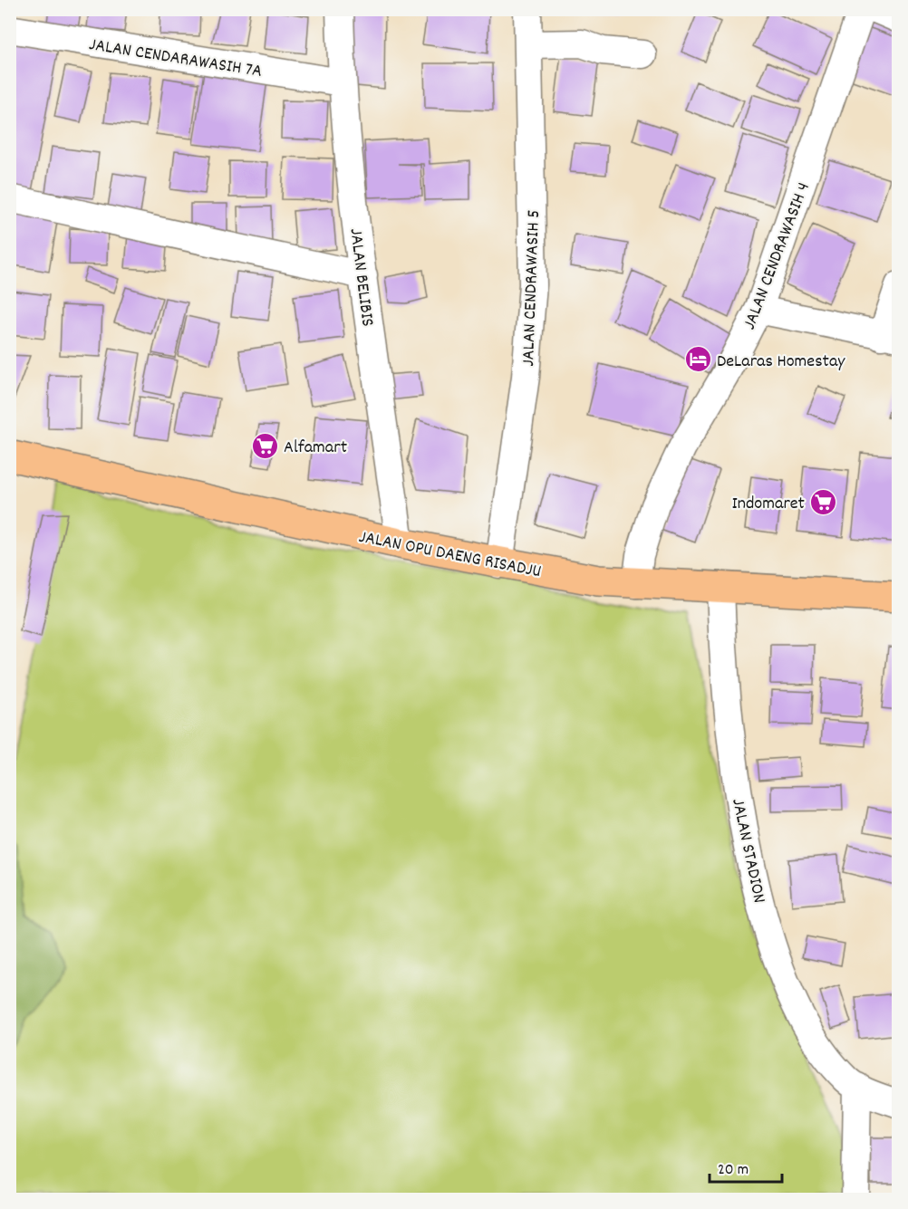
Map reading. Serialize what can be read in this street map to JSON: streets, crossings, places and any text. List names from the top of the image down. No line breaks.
{"streets":{"main road":["JALAN OPU DAENG RISADJU"],"street":["JALAN CENDARAWASIH 7A","JALAN CENDRAWASIH 4","JALAN BELIBIS","JALAN CENDRAWASIH 5","JALAN STADION"]},"crossings":[["JALAN CENDARAWASIH 7A","JALAN BELIBIS"],["JALAN CENDRAWASIH 4","JALAN OPU DAENG RISADJU"],["JALAN BELIBIS","JALAN OPU DAENG RISADJU"],["JALAN CENDRAWASIH 5","JALAN OPU DAENG RISADJU"],["JALAN OPU DAENG RISADJU","JALAN STADION"]],"places":{"hotel":["DeLaras Homestay"],"supermarket":["Alfamart","Indomaret"]},"scale_bar":"20 m"}
